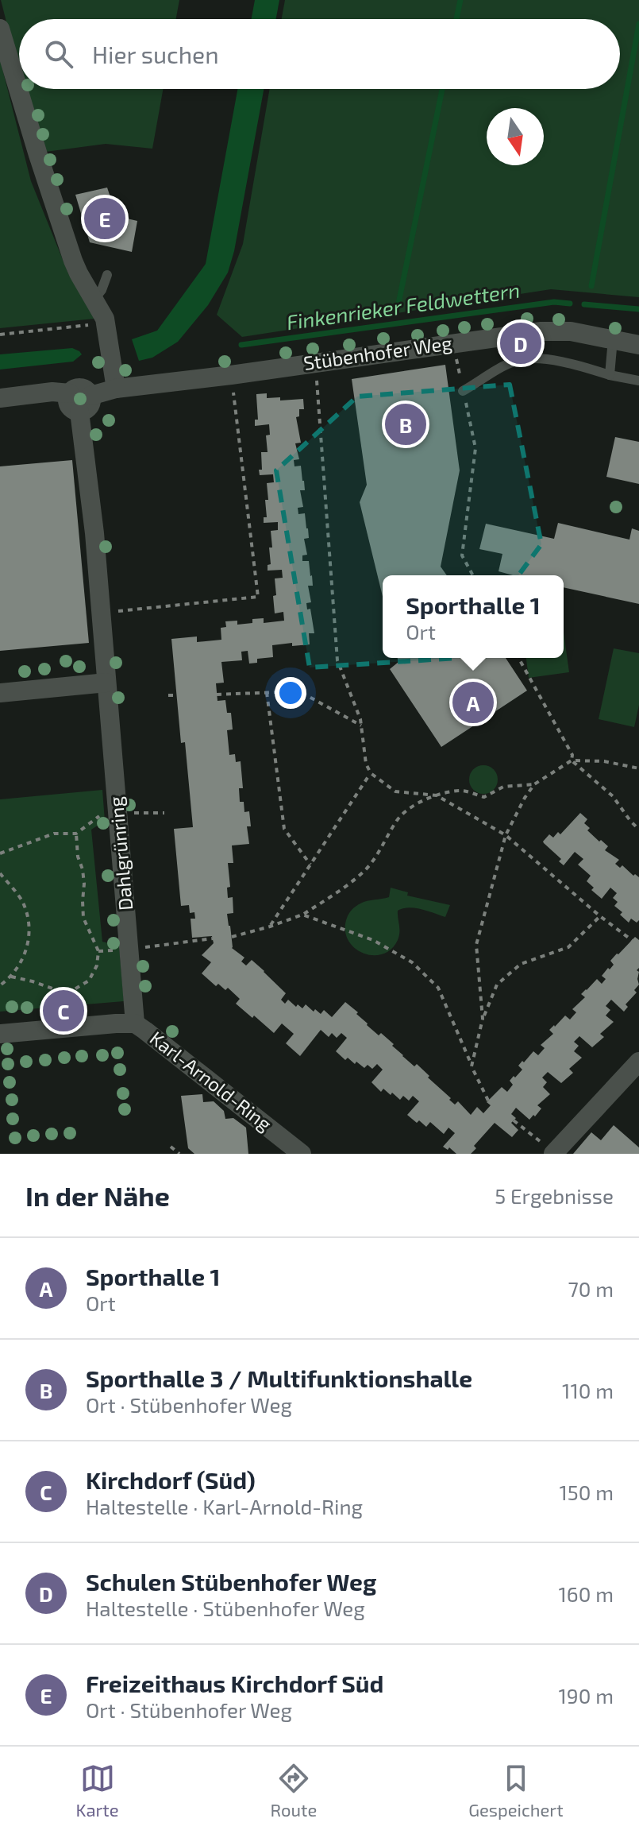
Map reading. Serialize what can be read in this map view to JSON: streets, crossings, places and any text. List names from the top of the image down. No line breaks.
{"streets":{"street":["Stübenhofer Weg","Dahlgrünring","Karl-Arnold-Ring"]},"crossings":[["Stübenhofer Weg","Dahlgrünring"],["Dahlgrünring","Karl-Arnold-Ring"]],"water":["Finkenrieker Feldwettern"],"north":"bottom","page":{"search":"Hier suchen","pins":["E","D","B","A","C"],"popup":["Sporthalle 1","Ort"],"heading":["In der Nähe","5 Ergebnisse"],"list":[{"mark":"A","name":"Sporthalle 1","note":"Ort","value":"70 m"},{"mark":"B","name":"Sporthalle 3 / Multifunktionshalle","note":"Ort · Stübenhofer Weg","value":"110 m"},{"mark":"C","name":"Kirchdorf (Süd)","note":"Haltestelle · Karl-Arnold-Ring","value":"150 m"},{"mark":"D","name":"Schulen Stübenhofer Weg","note":"Haltestelle · Stübenhofer Weg","value":"160 m"},{"mark":"E","name":"Freizeithaus Kirchdorf Süd","note":"Ort · Stübenhofer Weg","value":"190 m"}],"nav":["Karte","Route","Gespeichert"]}}
